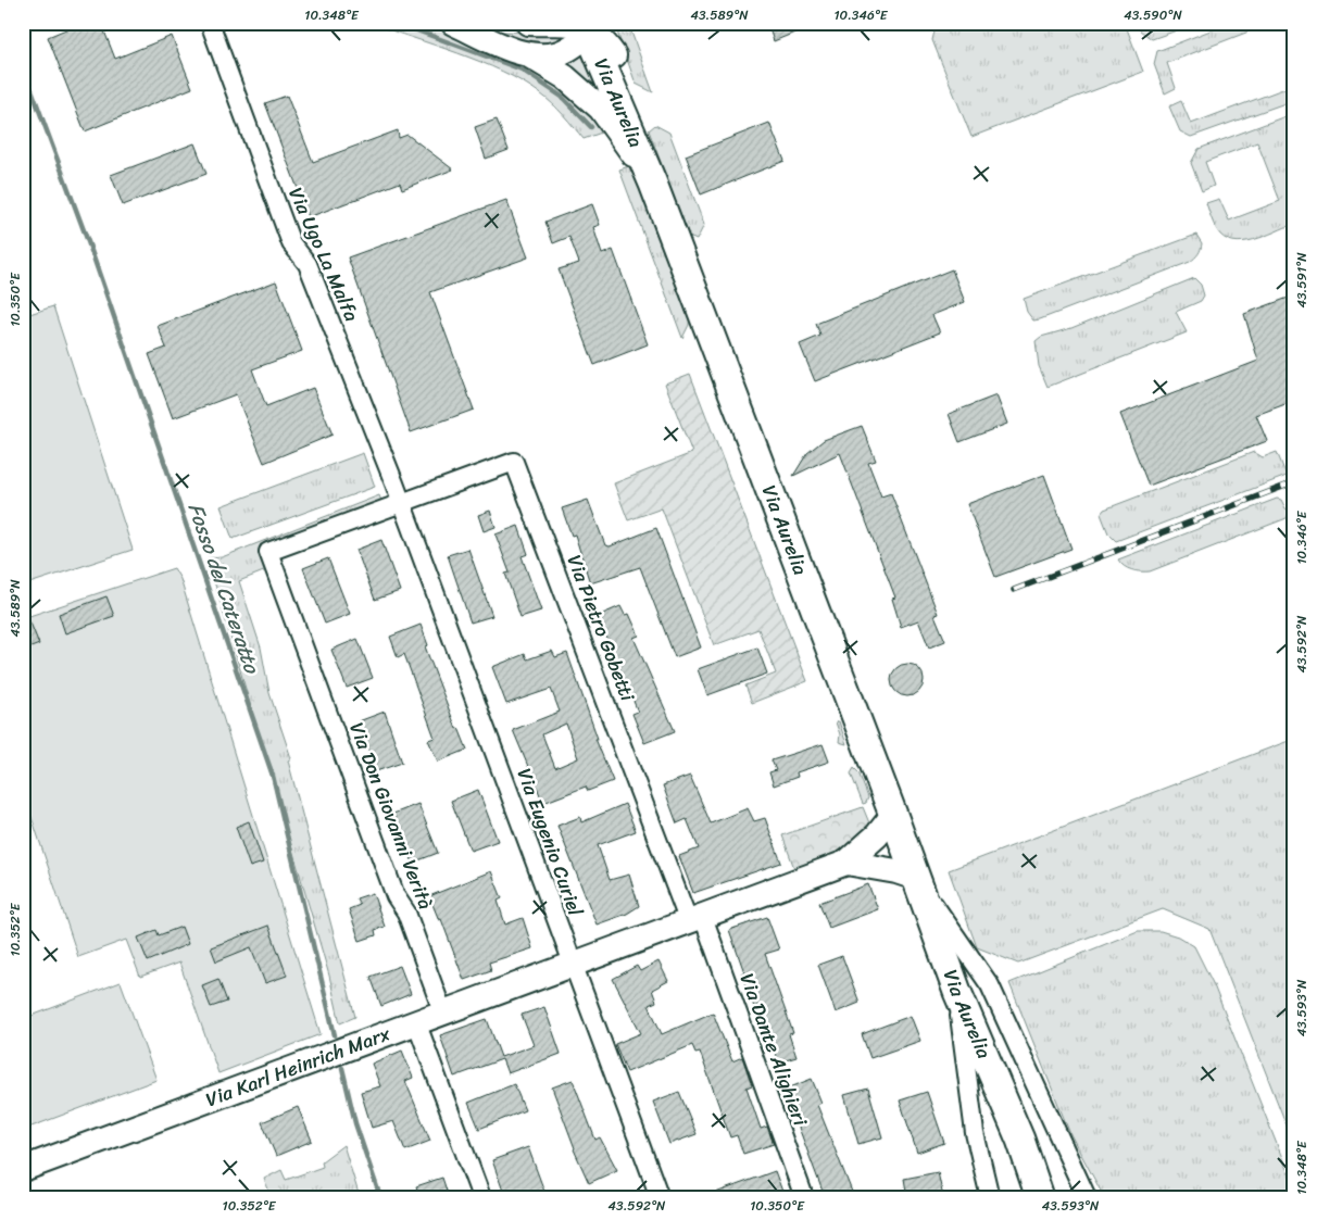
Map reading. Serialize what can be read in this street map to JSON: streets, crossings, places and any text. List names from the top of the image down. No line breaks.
{"streets":{"main road":["Via Aurelia"],"street":["Via Ugo La Malfa","Via Pietro Gobetti","Via Don Giovanni Verità","Via Eugenio Curiel","Via Dante Alighieri","Via Karl Heinrich Marx"]},"crossings":[["Via Ugo La Malfa","Via Pietro Gobetti"],["Via Ugo La Malfa","Via Don Giovanni Verità"],["Via Ugo La Malfa","Via Eugenio Curiel"],["Via Pietro Gobetti","Via Don Giovanni Verità"],["Via Pietro Gobetti","Via Eugenio Curiel"],["Via Pietro Gobetti","Via Dante Alighieri"],["Via Pietro Gobetti","Via Karl Heinrich Marx"],["Via Don Giovanni Verità","Via Eugenio Curiel"],["Via Don Giovanni Verità","Via Karl Heinrich Marx"],["Via Eugenio Curiel","Via Karl Heinrich Marx"],["Via Dante Alighieri","Via Karl Heinrich Marx"]],"water":["Fosso del Cateratto"],"coordinates":["10.348°E","43.589°N","10.346°E","43.590°N","43.591°N","10.350°E","43.592°N","10.352°E","43.593°N"]}
